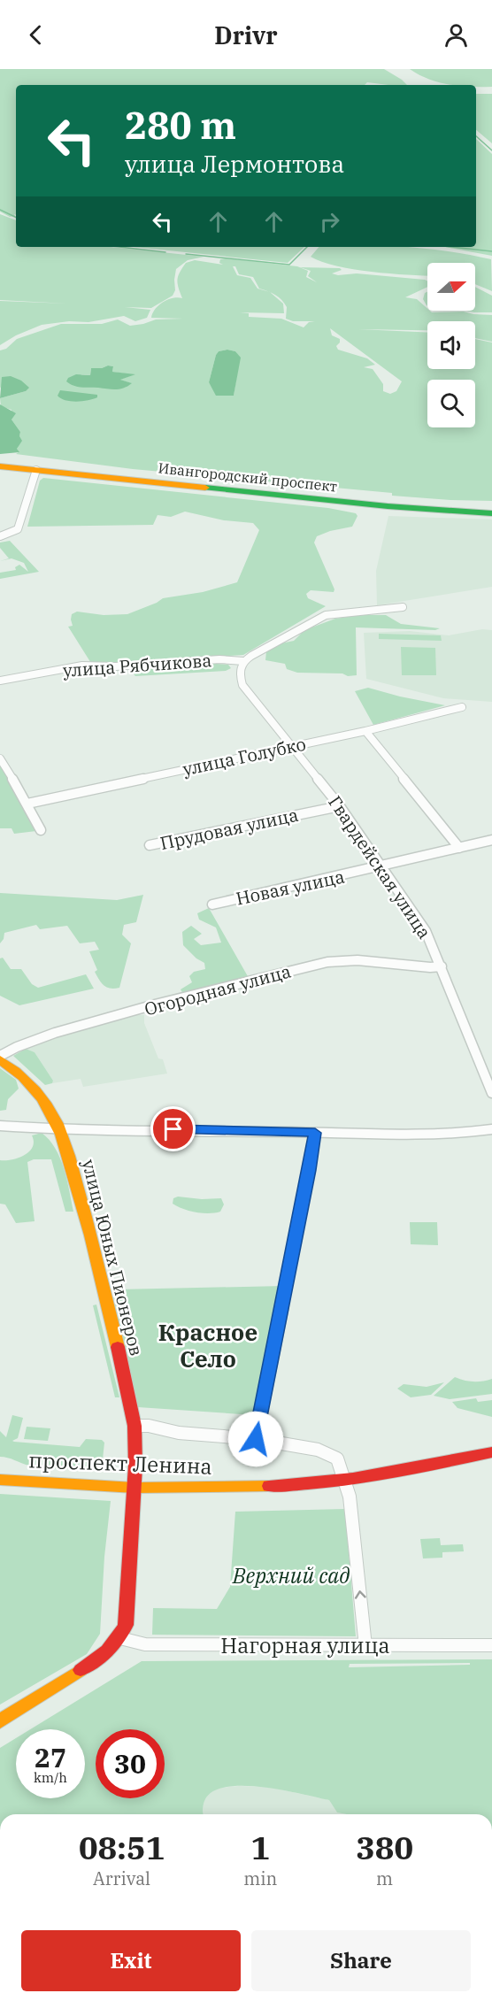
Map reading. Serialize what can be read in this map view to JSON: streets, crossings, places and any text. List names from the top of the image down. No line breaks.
{"streets":{"main road":["Ивангородский проспект","улица Юных Пионеров","проспект Ленина"],"street":["улица Рябчикова","улица Голубко","Прудовая улица","Гвардейская улица","Новая улица","Огородная улица","Нагорная улица"]},"crossings":[["улица Рябчикова","Гвардейская улица"],["улица Голубко","Гвардейская улица"],["Прудовая улица","Гвардейская улица"],["Гвардейская улица","Новая улица"],["Гвардейская улица","Огородная улица"],["Огородная улица","улица Юных Пионеров"],["улица Юных Пионеров","проспект Ленина"],["улица Юных Пионеров","Нагорная улица"]],"districts":["Красное Село"],"parks":["Верхний сад"],"north":"right","page":{"header":"Drivr","turn":["280 m","улица Лермонтова"],"speed":"27 km/h","limit":"30","eta":["08:51","Arrival","1","min","380","m"],"buttons":["Exit","Share"]}}
